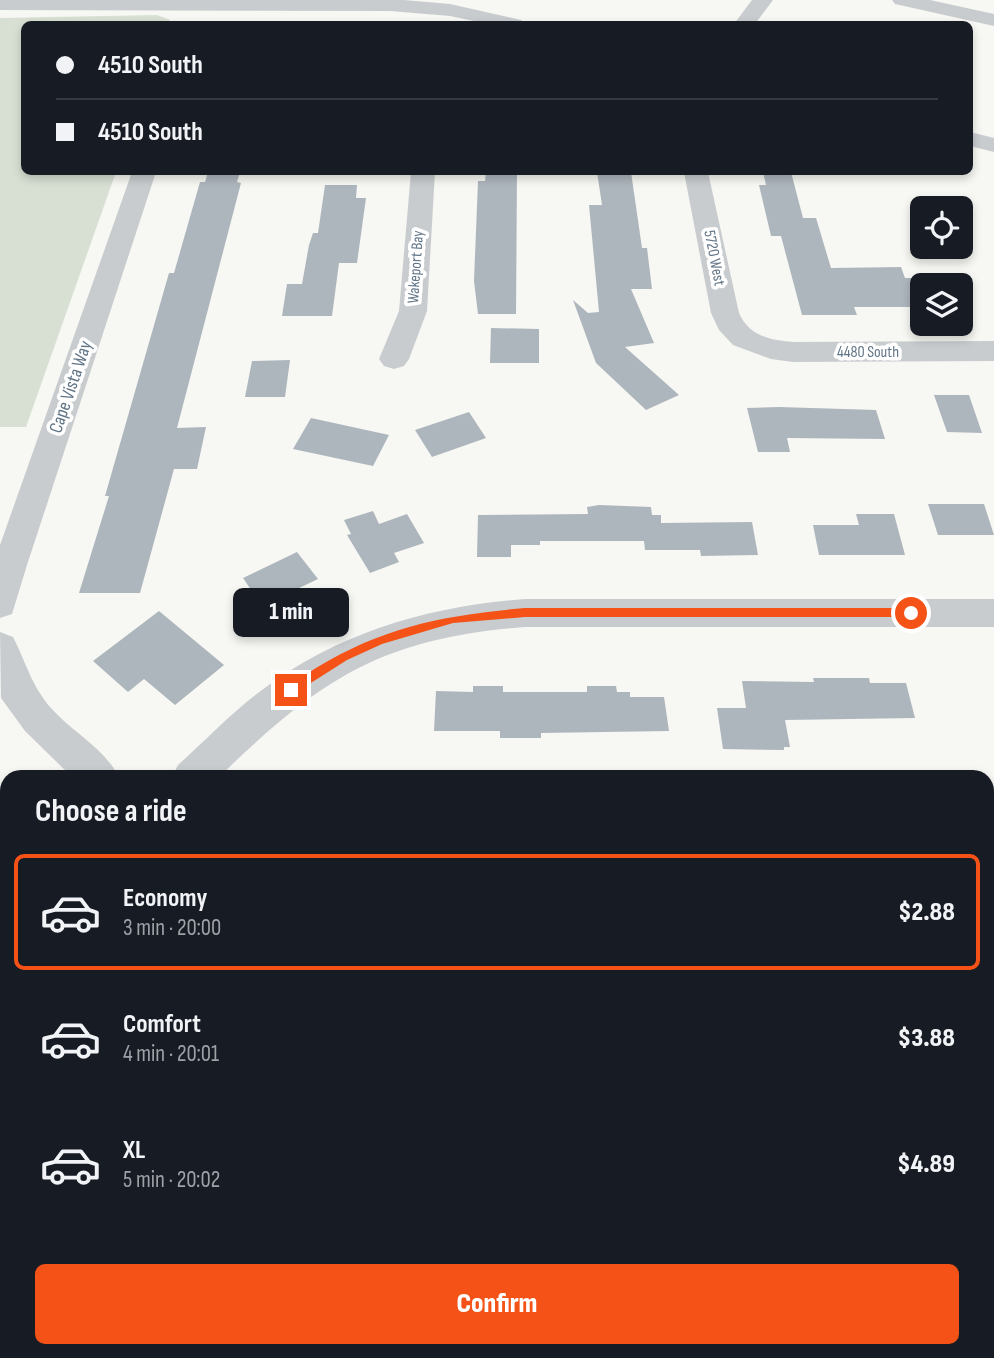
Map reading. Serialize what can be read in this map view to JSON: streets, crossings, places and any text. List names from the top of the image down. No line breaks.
{"streets":{"street":["5720 West","Wakeport Bay","4480 South","Cape Vista Way"]},"crossings":[["5720 West","4480 South"]],"page":{"banner":["4510 South","4510 South"],"bubble":"1 min","heading":"Choose a ride","list":[{"name":"Economy","note":"3 min · 20:00","value":"$2.88"},{"name":"Comfort","note":"4 min · 20:01","value":"$3.88"},{"name":"XL","note":"5 min · 20:02","value":"$4.89"}],"buttons":"Confirm"}}
